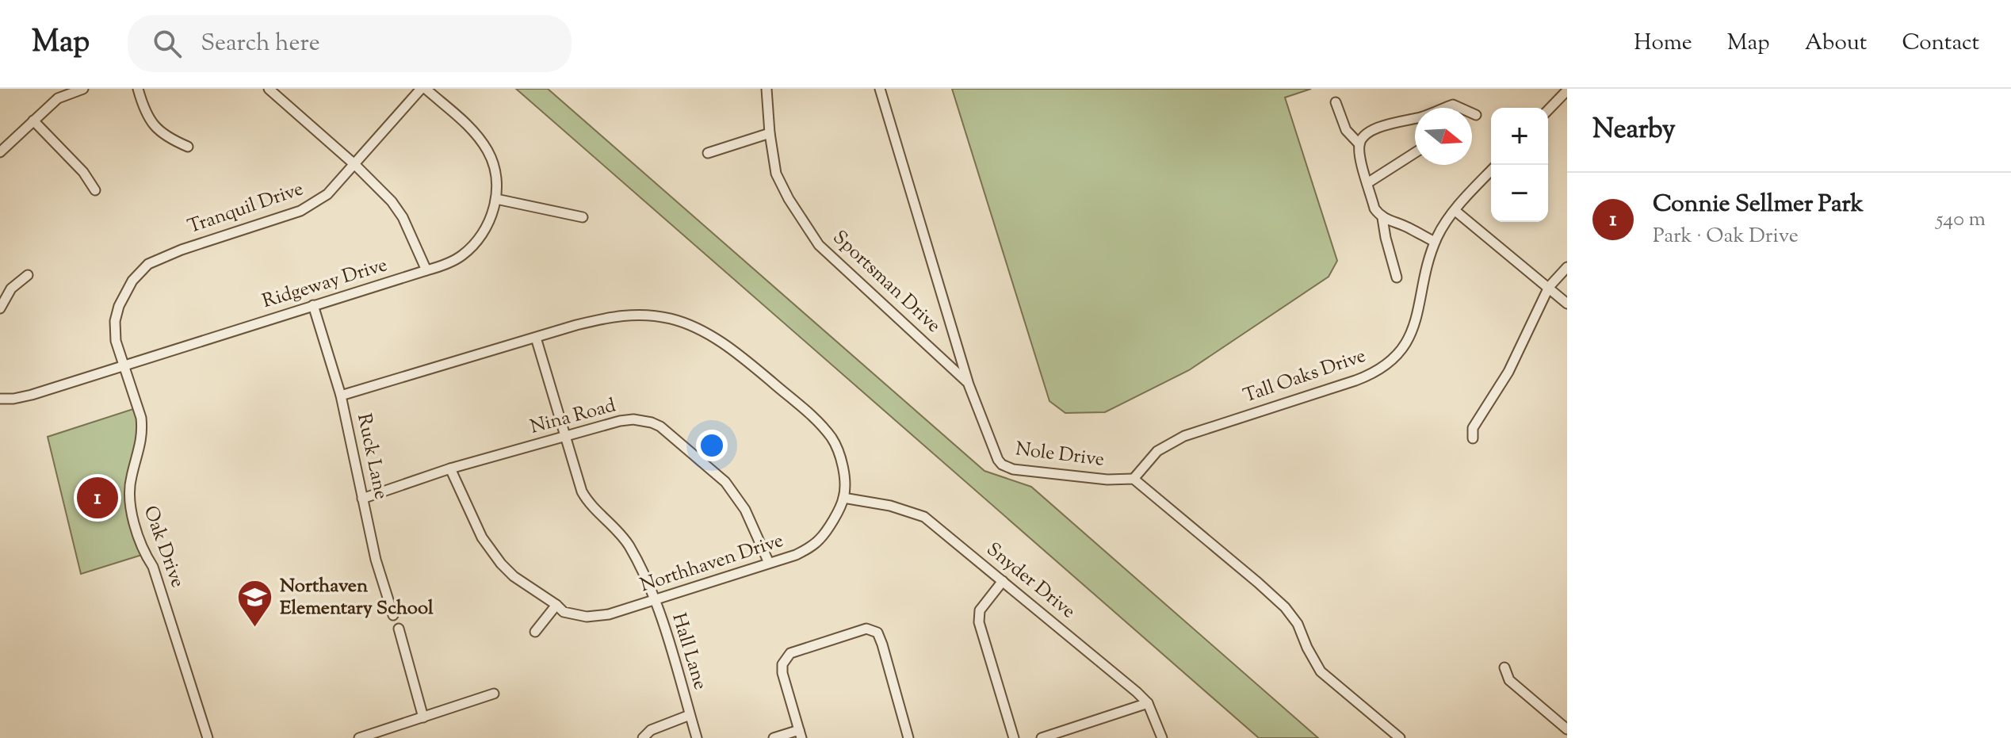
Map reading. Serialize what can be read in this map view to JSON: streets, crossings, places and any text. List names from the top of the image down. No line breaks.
{"streets":{"street":["Tranquil Drive","Sportsman Drive","Ridgeway Drive","Tall Oaks Drive","Nina Road","Nole Drive","Ruck Lane","Oak Drive","Northhaven Drive","Snyder Drive","Hall Lane"]},"crossings":[["Tranquil Drive","Ridgeway Drive"],["Tranquil Drive","Oak Drive"],["Sportsman Drive","Nole Drive"],["Ridgeway Drive","Ruck Lane"],["Ridgeway Drive","Oak Drive"],["Tall Oaks Drive","Nole Drive"],["Nina Road","Ruck Lane"],["Nina Road","Northhaven Drive"],["Nina Road","Hall Lane"],["Ruck Lane","Northhaven Drive"],["Northhaven Drive","Snyder Drive"],["Northhaven Drive","Hall Lane"]],"places":{"school or university":["Northaven Elementary School"]},"north":"right","page":{"header":"Map","search":"Search here","nav":["Home","Map","About","Contact"],"heading":"Nearby","map_buttons":["+","−"],"list":[{"mark":"1","name":"Connie Sellmer Park","note":"Park · Oak Drive","value":"540 m"}],"pins":"1"}}
